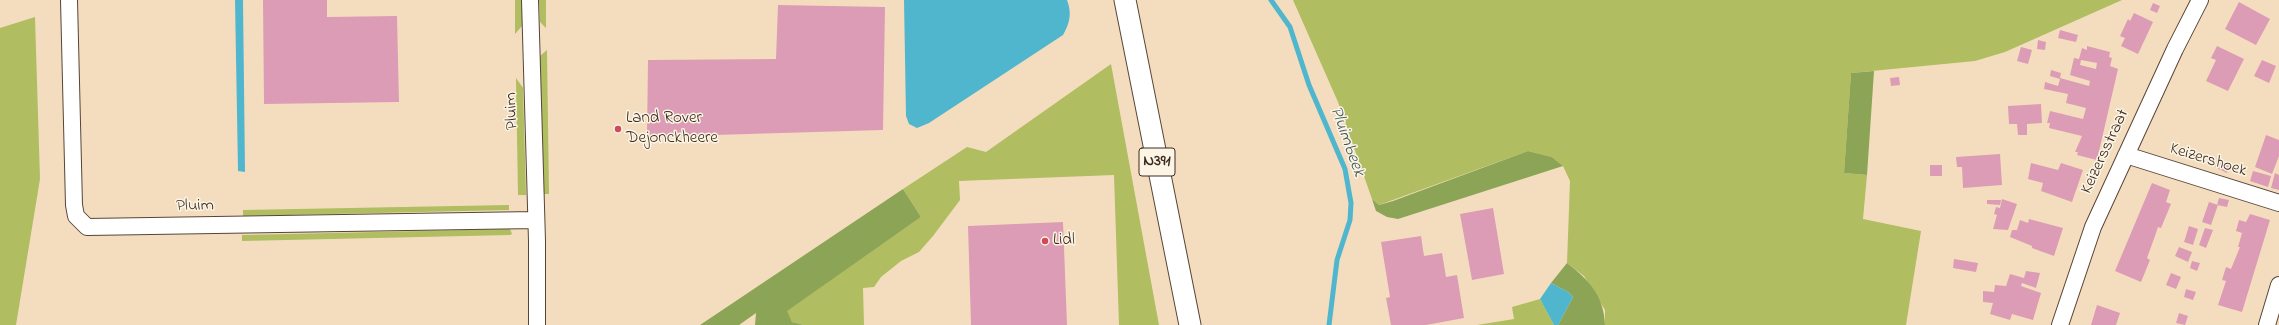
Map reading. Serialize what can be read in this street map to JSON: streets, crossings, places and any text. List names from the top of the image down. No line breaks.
{"streets":{"main road":["N391"],"street":["Pluim","Keizersstraat","Keizershoek"]},"crossings":[["Keizersstraat","Keizershoek"]],"water":["Pluimbeek"],"places":["Land Rover Dejonckheere","Lidl"]}
